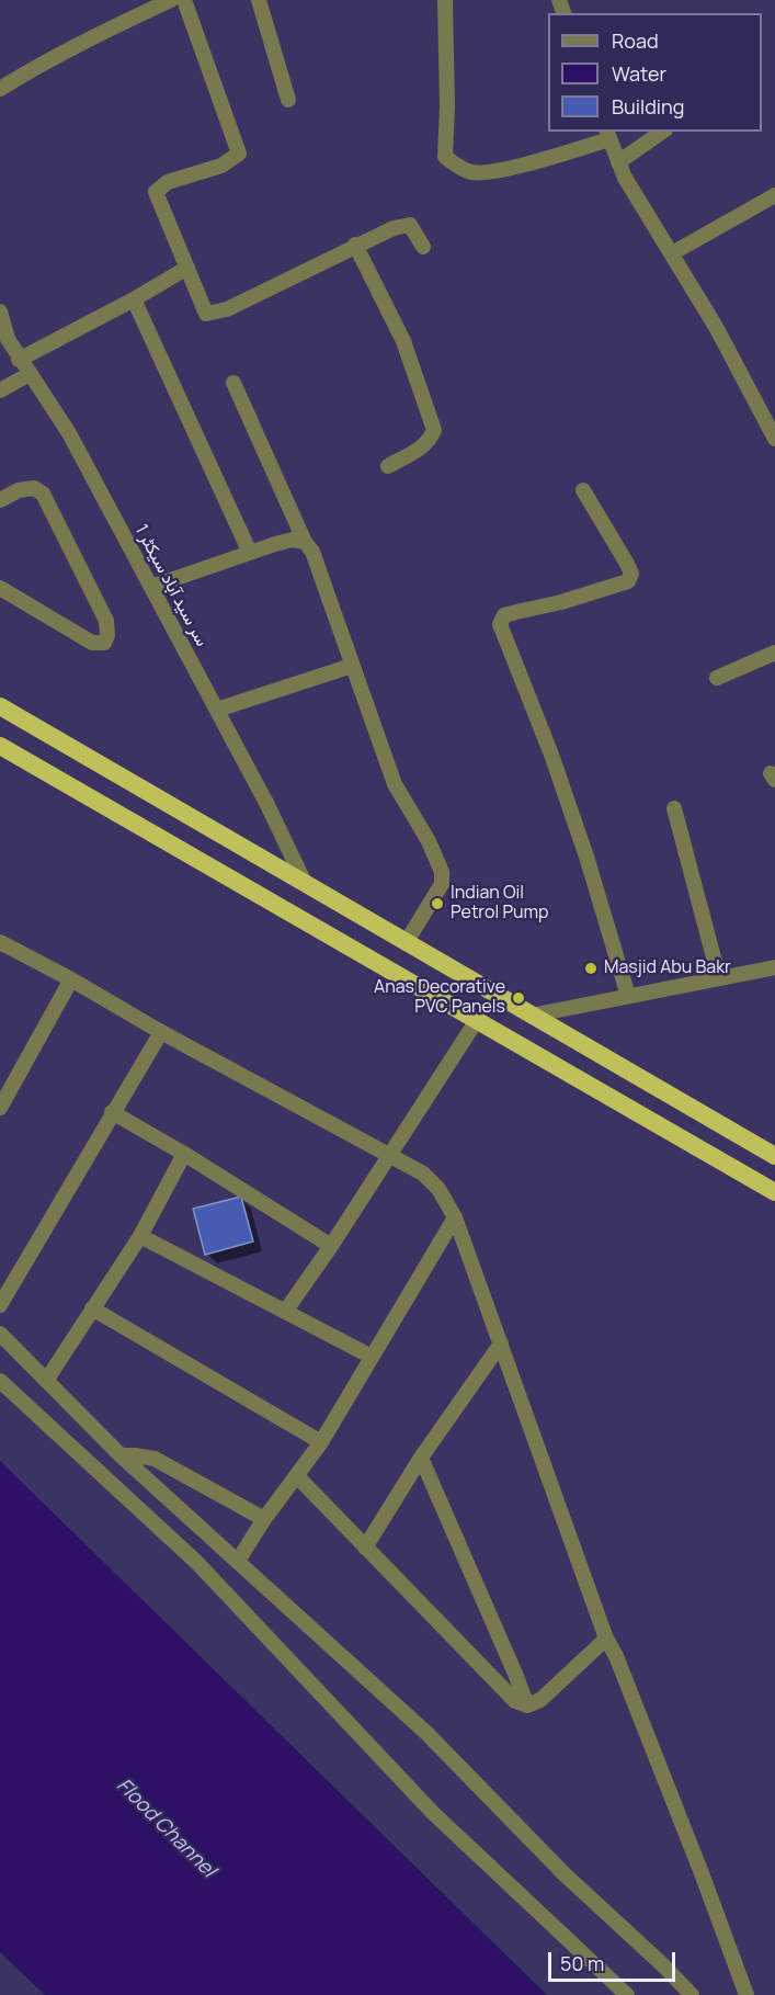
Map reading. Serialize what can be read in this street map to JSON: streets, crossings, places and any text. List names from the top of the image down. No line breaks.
{"streets":{"street":["سر سید آباد سیکٹر 1"]},"water":["Flood Channel"],"places":["Indian Oil Petrol Pump","Masjid Abu Bakr","Anas Decorative PVC Panels"],"legend":["Road","Water","Building"],"scale_bar":"50 m"}
